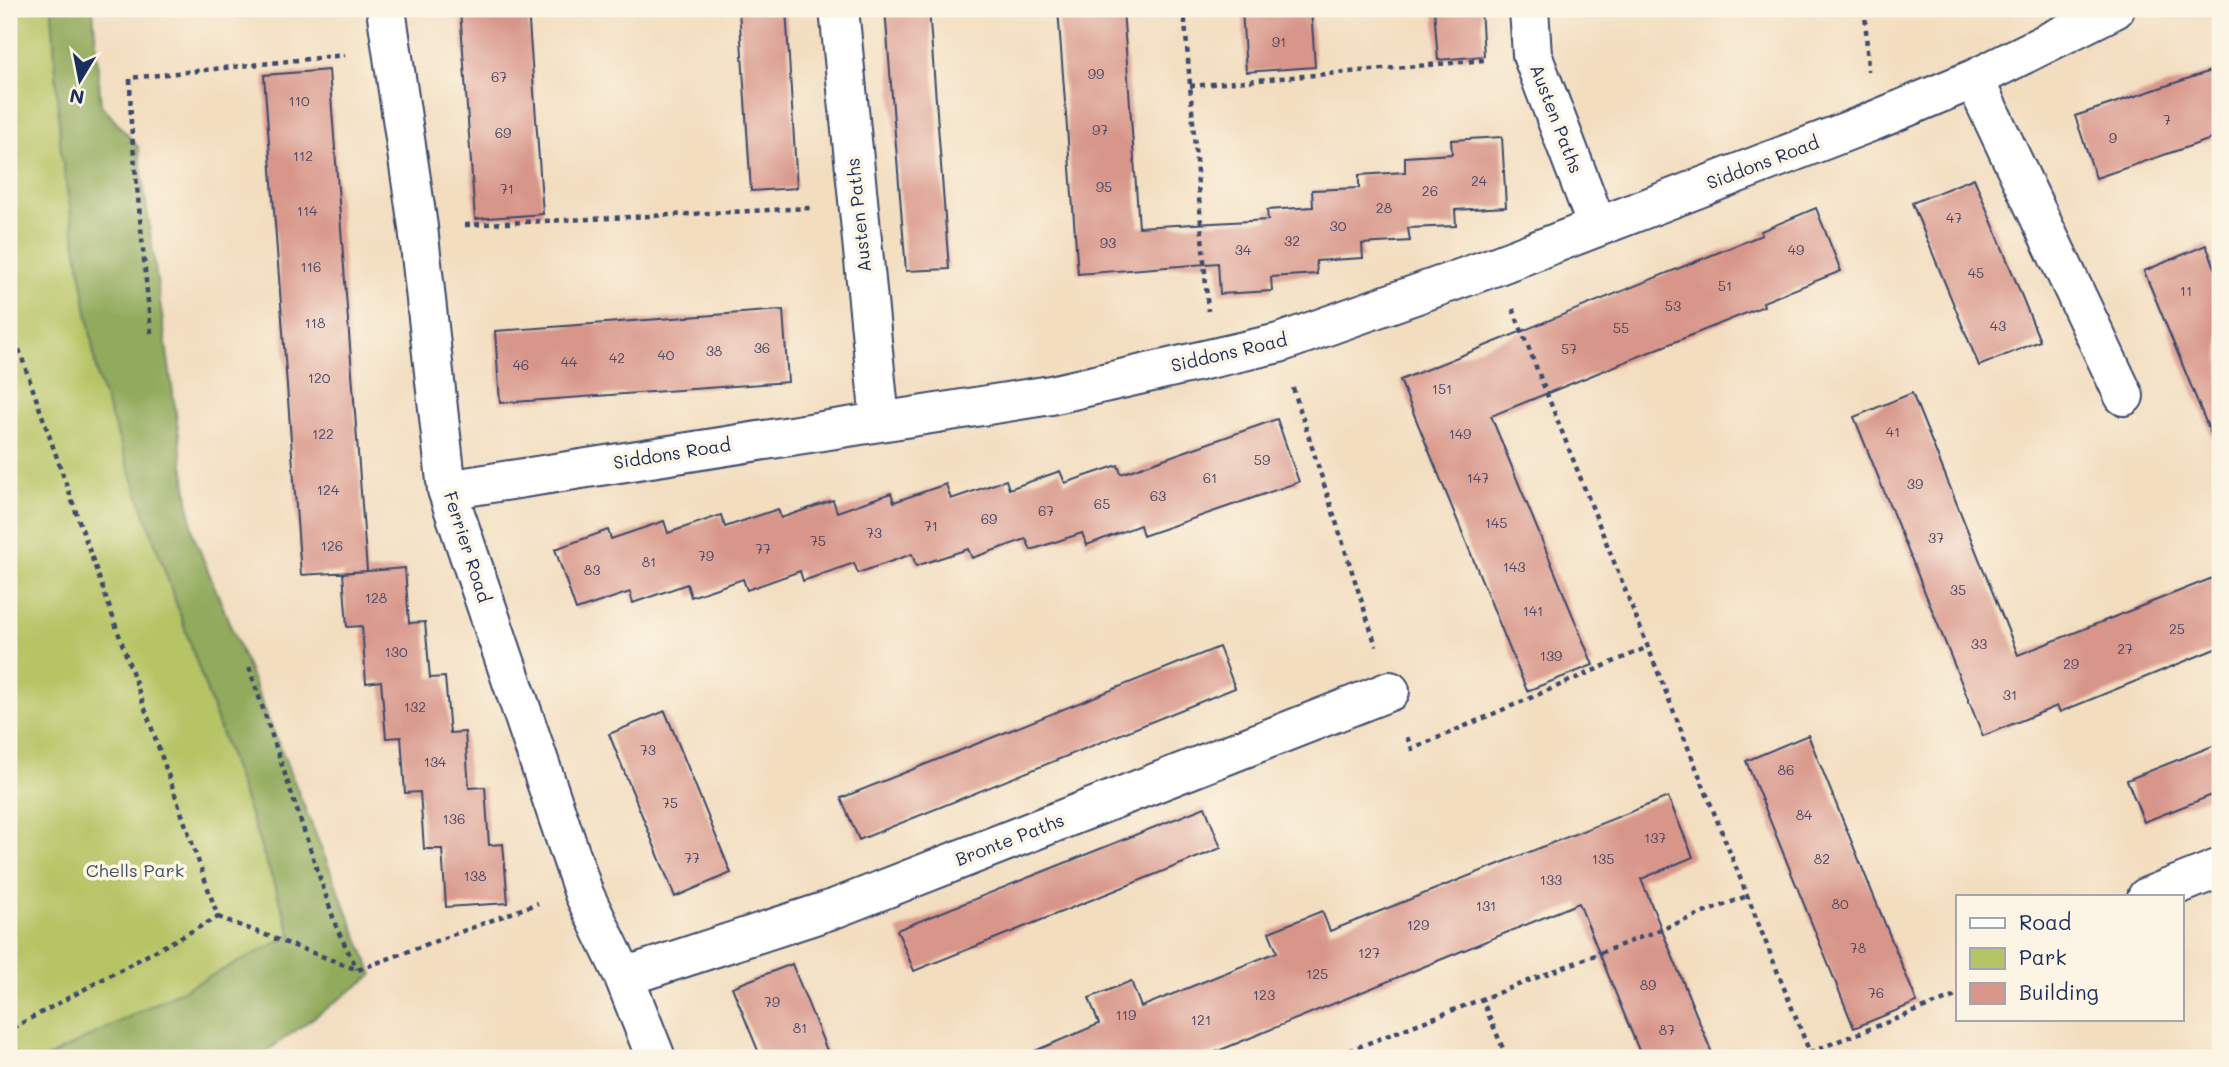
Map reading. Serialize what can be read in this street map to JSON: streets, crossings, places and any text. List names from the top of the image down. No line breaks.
{"streets":{"street":["Austen Paths","Siddons Road","Ferrier Road","Bronte Paths"]},"crossings":[["Austen Paths","Siddons Road"],["Siddons Road","Ferrier Road"],["Ferrier Road","Bronte Paths"]],"parks":["Chells Park"],"house_numbers":["91","99","67","110","7","97","69","9","112","24","95","71","26","28","114","47","30","32","93","34","49","116","45","51","11","53","118","43","55","36","57","38","40","42","44","46","120","151","41","122","149","59","61","147","39","124","63","65","67","69","145","71","73","37","75","126","77","79","81","143","83","35","128","141","25","33","27","130","139","29","31","132","73","134","86","75","84","136","137","77","135","82","138","133","80","131","129","78","127","125","89","76","123","79","119","121","81","87"],"legend":["Road","Park","Building"],"north":"bottom"}
